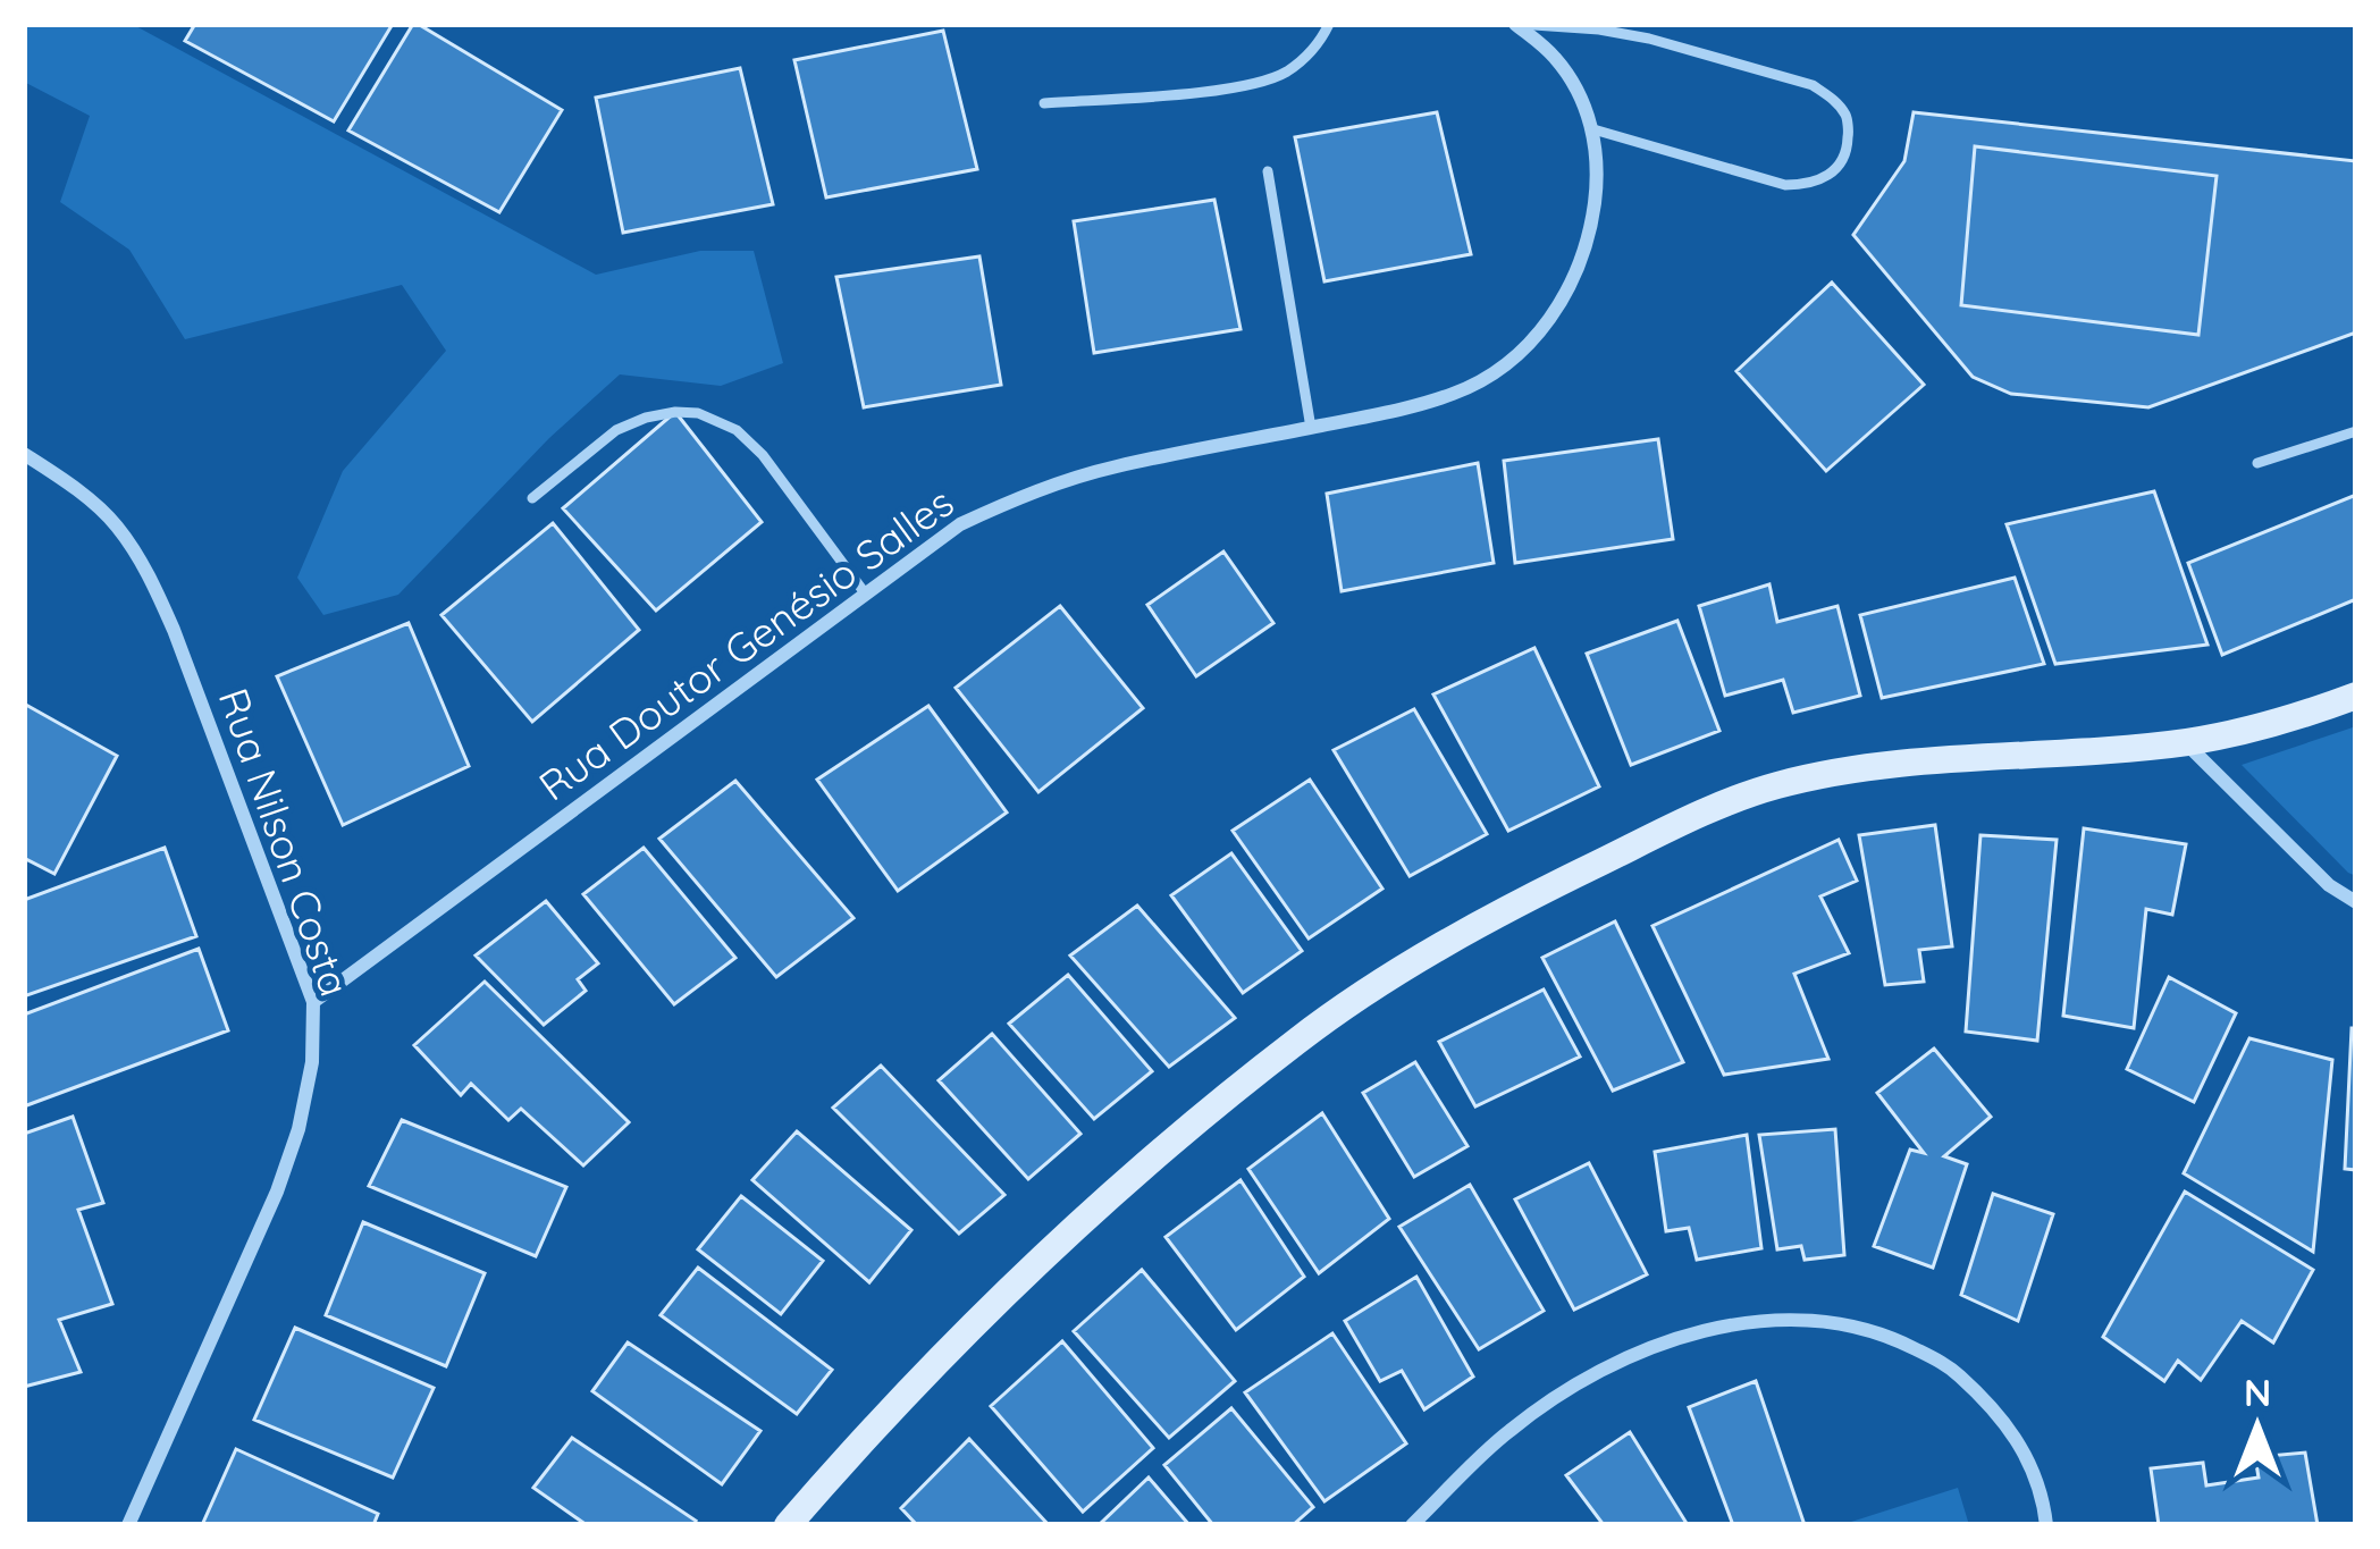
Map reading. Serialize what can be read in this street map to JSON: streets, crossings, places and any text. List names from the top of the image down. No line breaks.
{"streets":{"street":["Rua Doutor Genésio Salles","Rua Nilson Costa"]},"crossings":[["Rua Doutor Genésio Salles","Rua Nilson Costa"]],"north":"top"}
